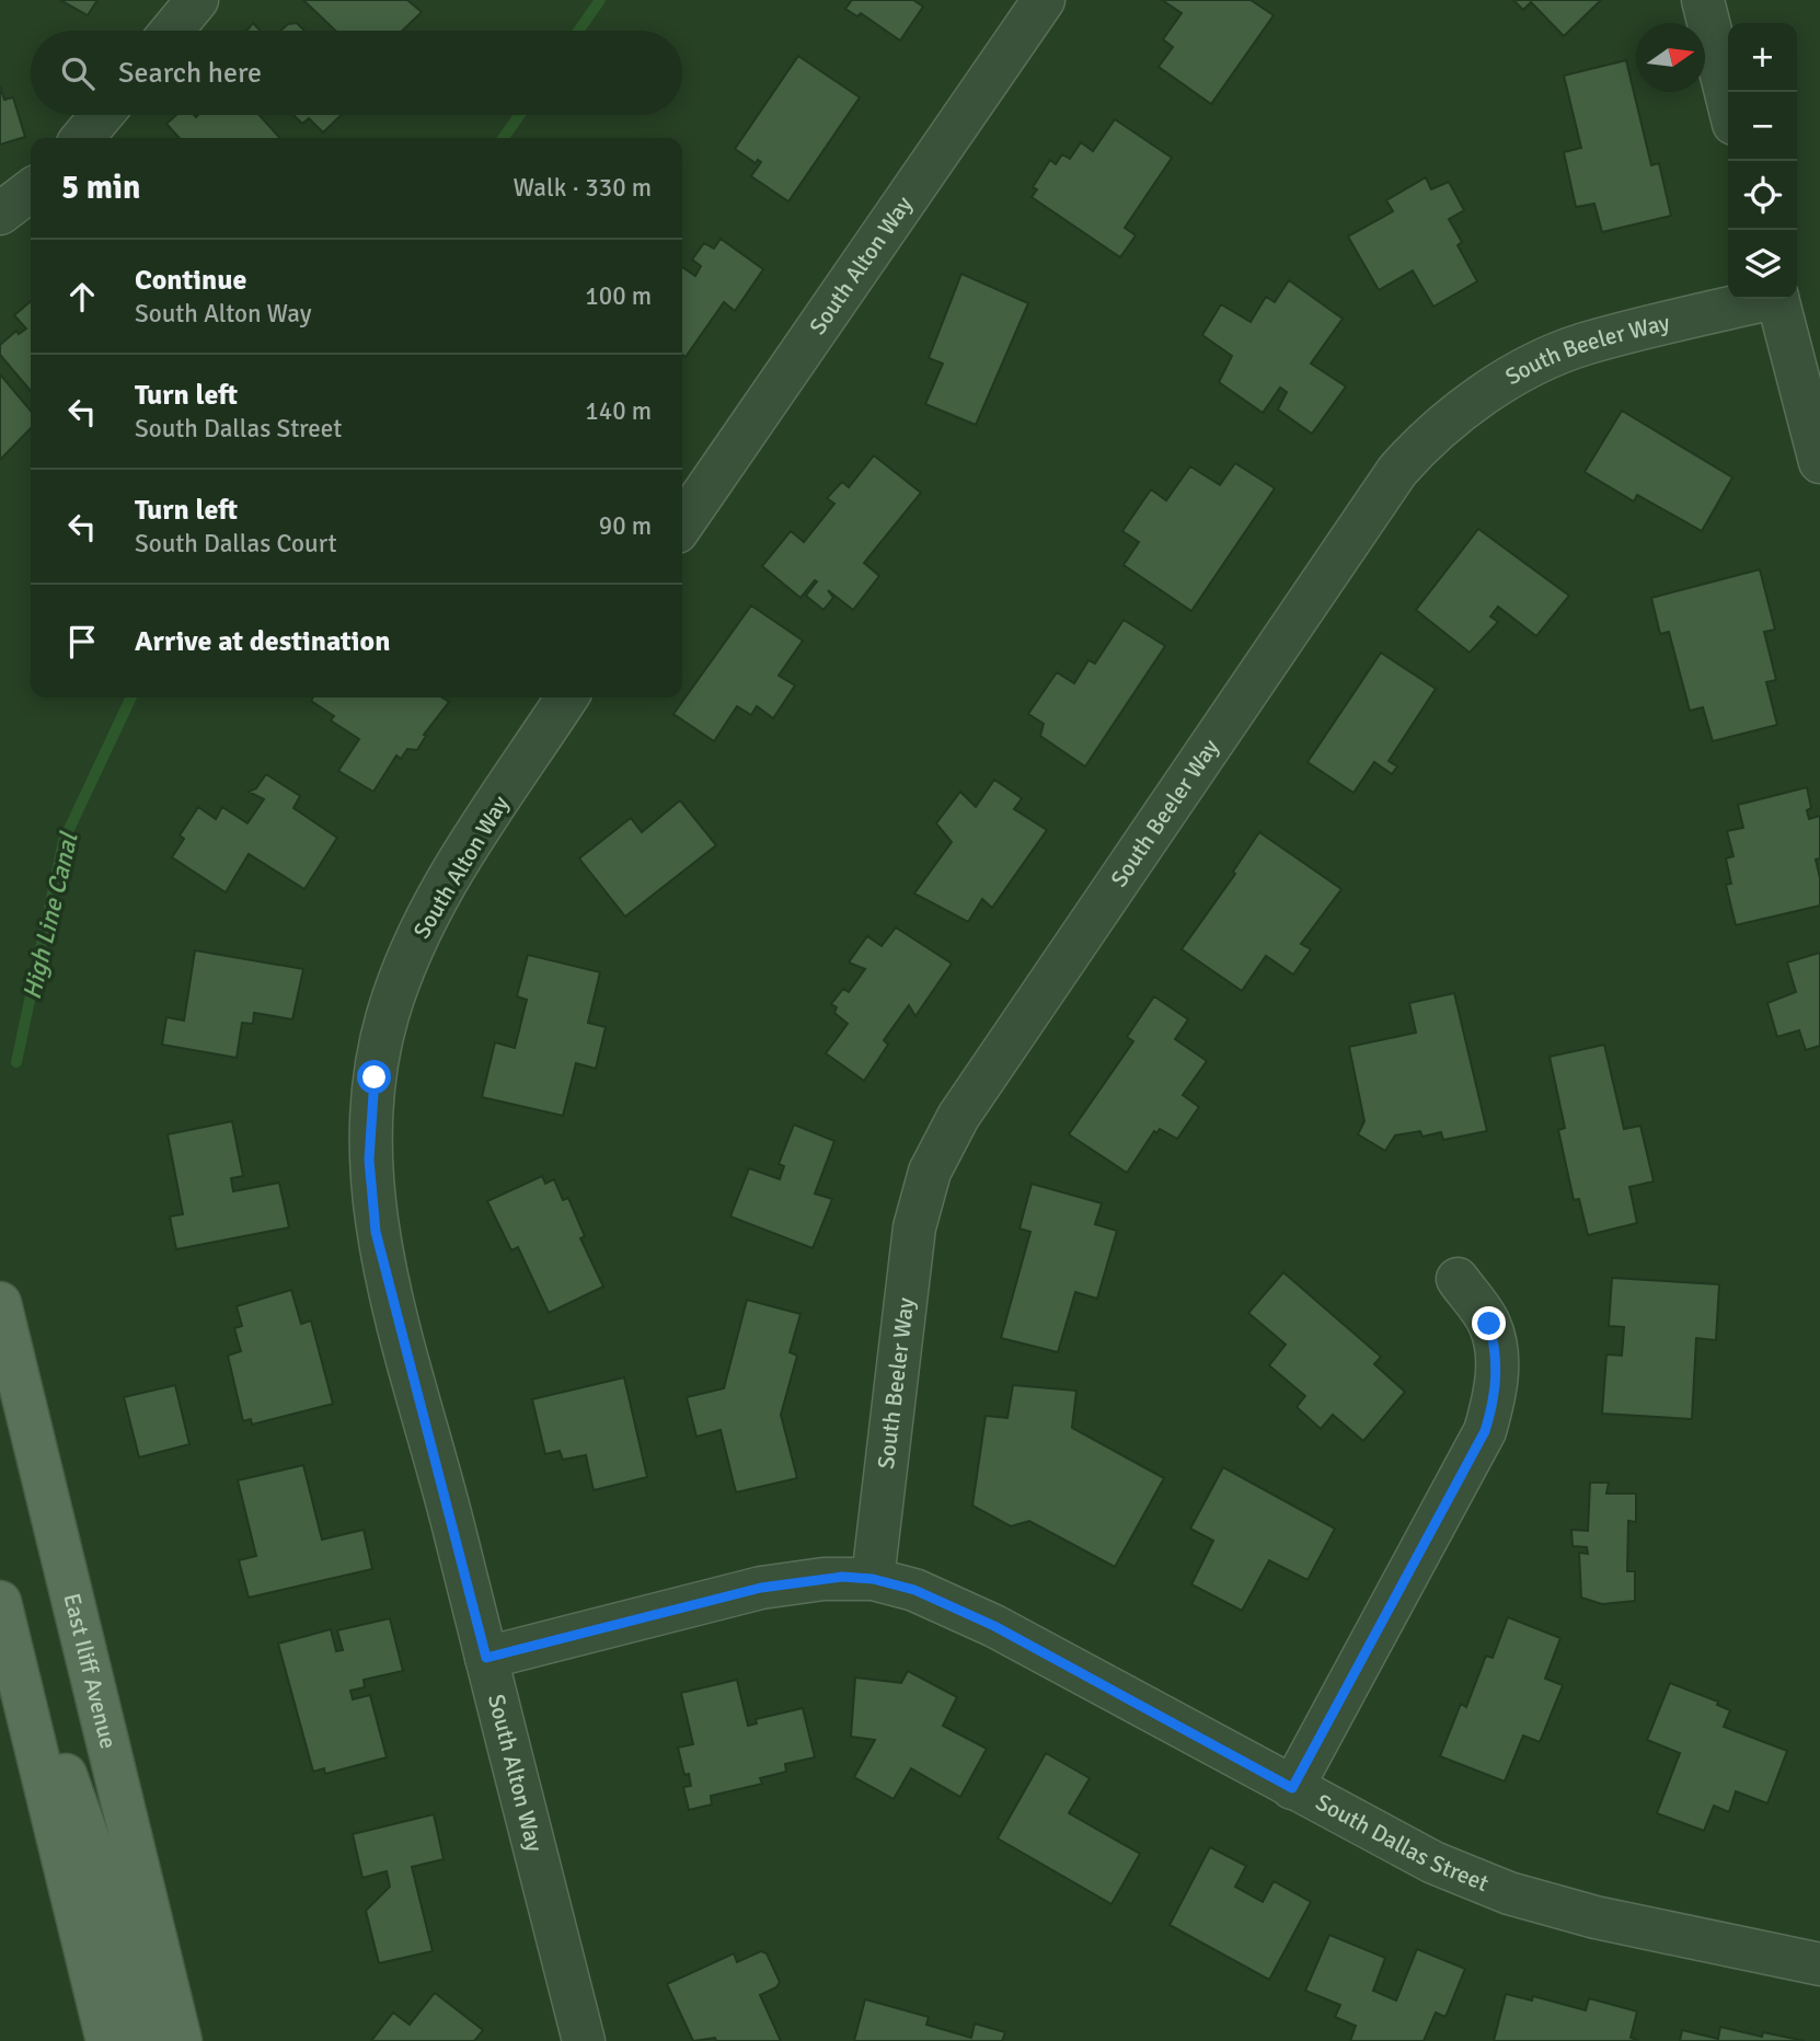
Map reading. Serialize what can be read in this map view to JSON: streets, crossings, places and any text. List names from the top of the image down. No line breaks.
{"streets":{"main road":["East Iliff Avenue"],"street":["South Alton Way","South Beeler Way","South Dallas Street"]},"crossings":[["South Alton Way","South Dallas Street"],["South Beeler Way","South Dallas Street"]],"water":["High Line Canal"],"north":"right","page":{"map_buttons":["+","−"],"search":"Search here","heading":["5 min","Walk · 330 m"],"list":[["Continue","South Alton Way","100 m"],["Turn left","South Dallas Street","140 m"],["Turn left","South Dallas Court","90 m"],"Arrive at destination"]}}
